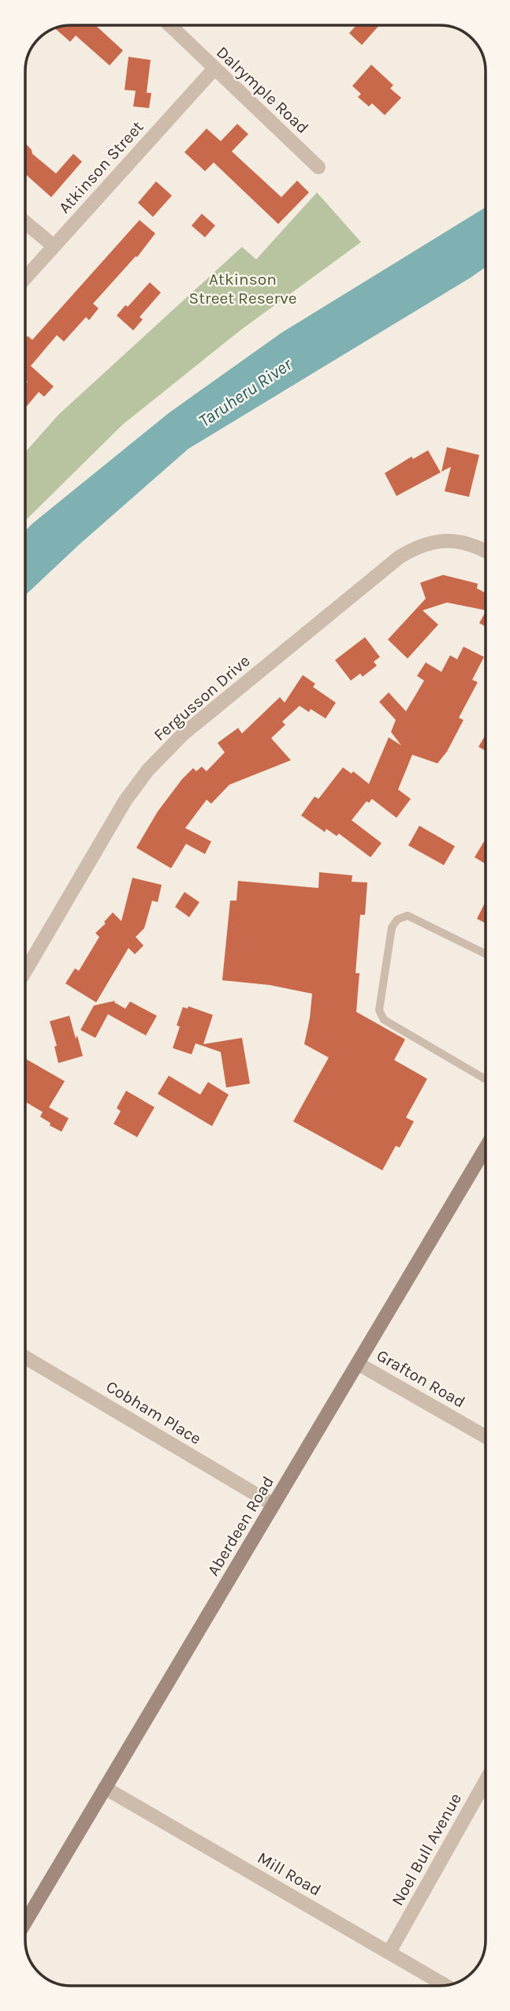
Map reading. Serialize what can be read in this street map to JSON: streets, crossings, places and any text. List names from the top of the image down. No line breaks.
{"streets":{"street":["Dalrymple Road","Atkinson Street","Fergusson Drive","Grafton Road","Cobham Place","Aberdeen Road","Noel Bull Avenue","Mill Road"]},"crossings":[["Dalrymple Road","Atkinson Street"],["Grafton Road","Aberdeen Road"],["Cobham Place","Aberdeen Road"],["Aberdeen Road","Mill Road"],["Noel Bull Avenue","Mill Road"]],"water":["Taruheru River"],"parks":["Atkinson Street Reserve"]}
